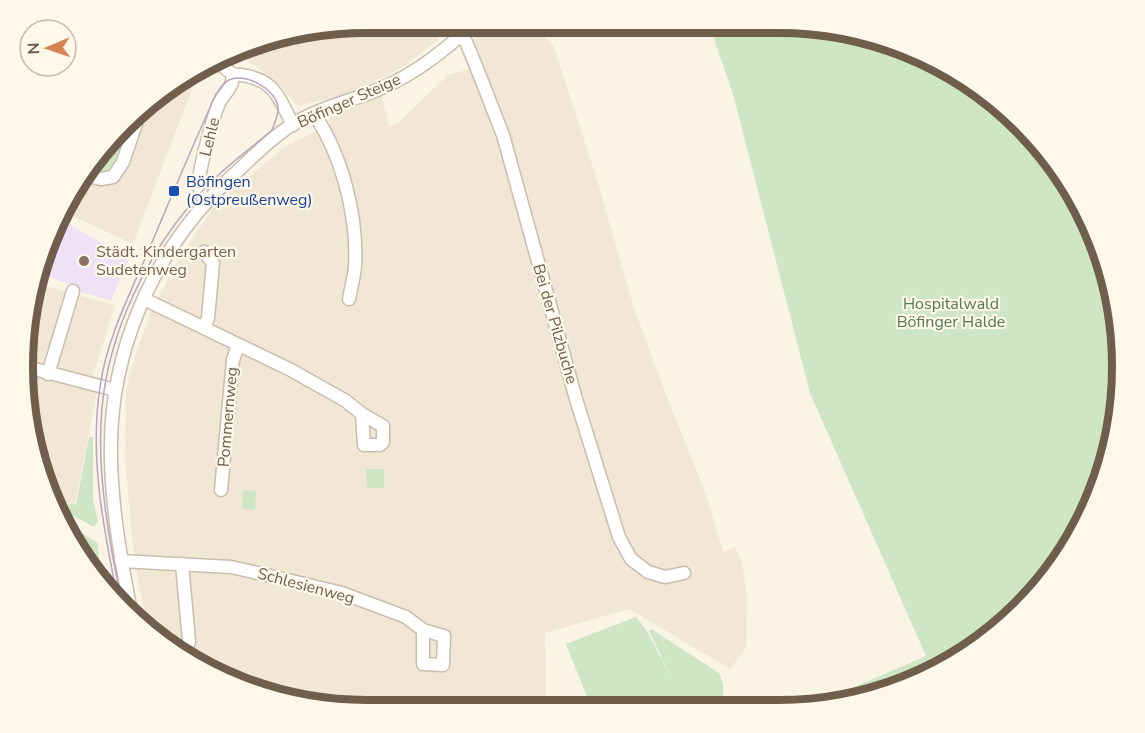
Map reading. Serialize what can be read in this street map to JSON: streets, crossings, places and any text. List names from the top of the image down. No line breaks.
{"streets":{"street":["Böfinger Steige","Lehle","Bei der Pilzbuche","Pommernweg","Schlesienweg"]},"crossings":[["Böfinger Steige","Lehle"],["Böfinger Steige","Bei der Pilzbuche"],["Böfinger Steige","Pommernweg"],["Böfinger Steige","Schlesienweg"]],"parks":["Hospitalwald Böfinger Halde"],"places":{"transit":["Böfingen (Ostpreußenweg)"],"other":["Städt. Kindergarten Sudetenweg"]},"north":"left"}
